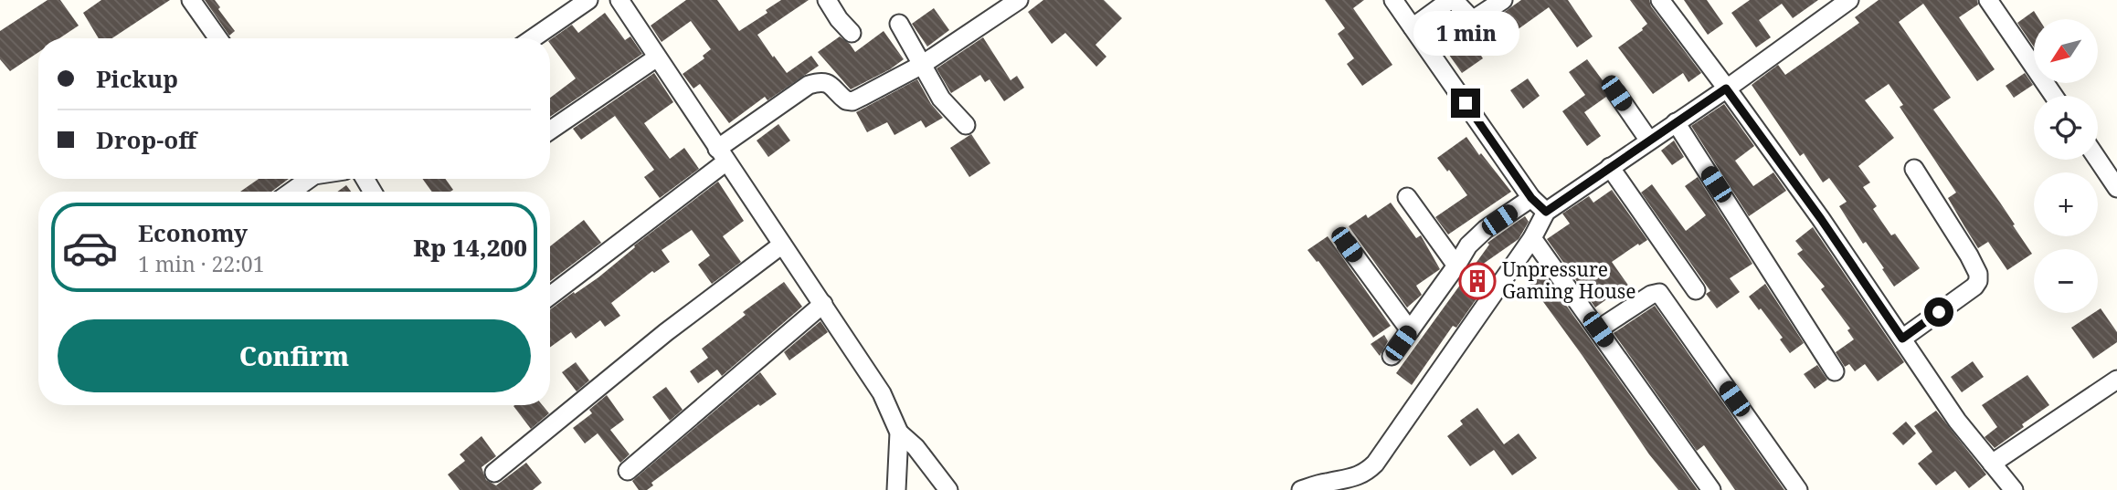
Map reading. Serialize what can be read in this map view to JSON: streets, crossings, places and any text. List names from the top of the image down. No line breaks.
{"places":{"building":["Unpressure Gaming House"]},"north":"bottom left","page":{"bubble":"1 min","map_buttons":["+","−"],"banner":["Pickup","Drop-off"],"list":[{"name":"Economy","note":"1 min · 22:01","value":"Rp 14,200"}],"buttons":"Confirm"}}
